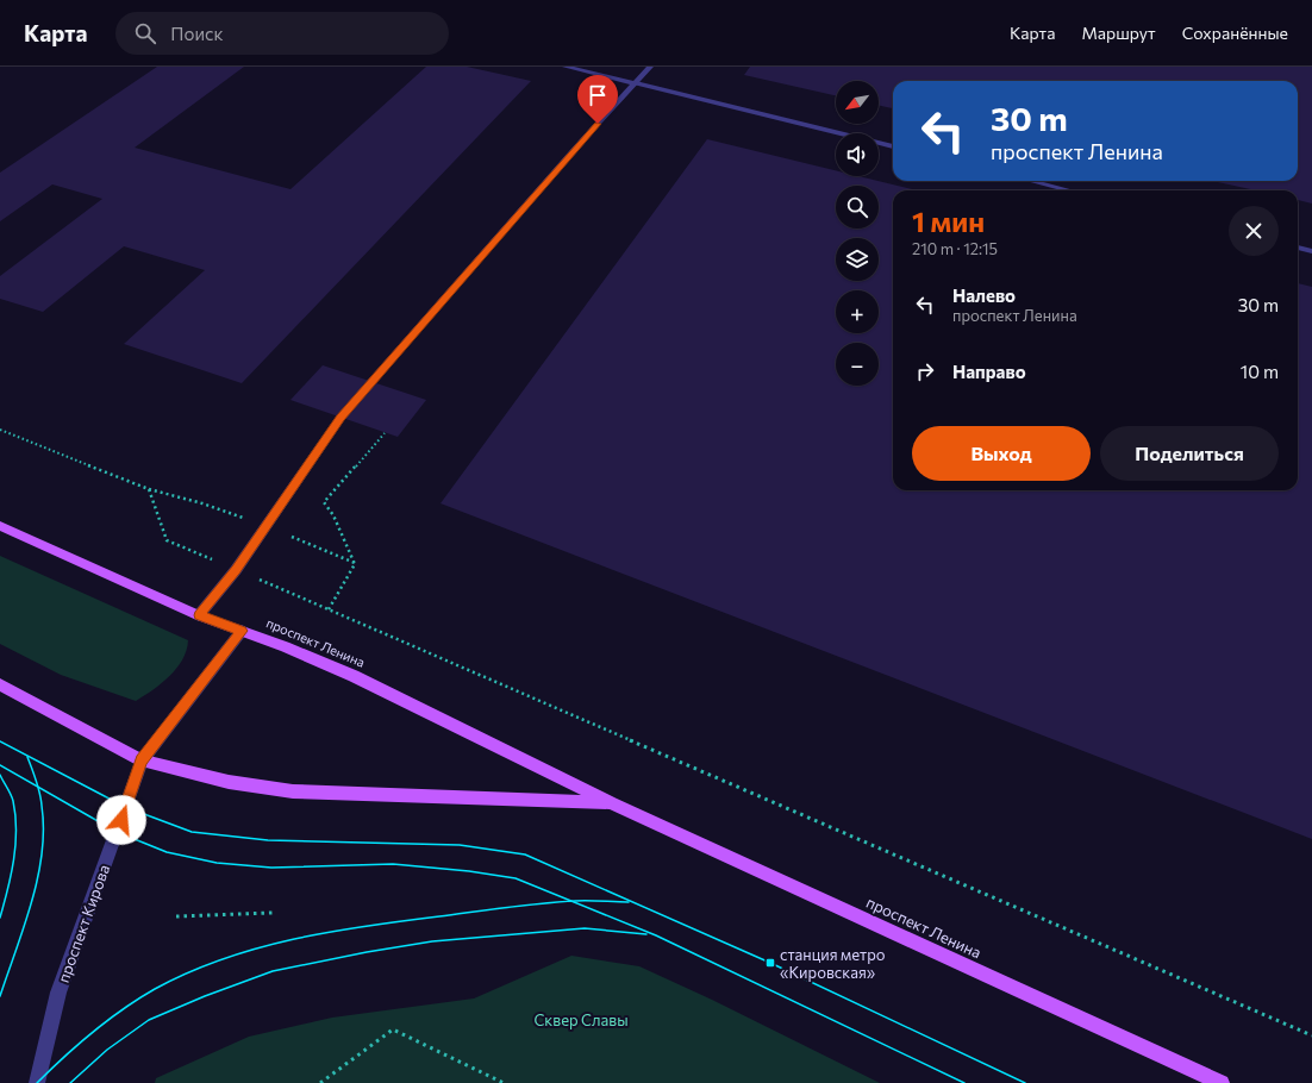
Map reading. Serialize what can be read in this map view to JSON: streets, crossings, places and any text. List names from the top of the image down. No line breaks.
{"streets":{"main road":["проспект Ленина"],"street":["проспект Кирова"]},"crossings":[["проспект Ленина","проспект Кирова"]],"parks":["Сквер Славы"],"places":{"transit":["станция метро «Кировская»"]},"north":"bottom left","page":{"header":"Карта","search":"Поиск","nav":["Карта","Маршрут","Сохранённые"],"map_buttons":["+","−"],"turn":["30 m","проспект Ленина"],"heading":["1 мин","210 m · 12:15"],"list":[{"name":"Налево","note":"проспект Ленина","value":"30 m"},{"name":"Направо","value":"10 m"}],"buttons":["Выход","Поделиться"]}}
